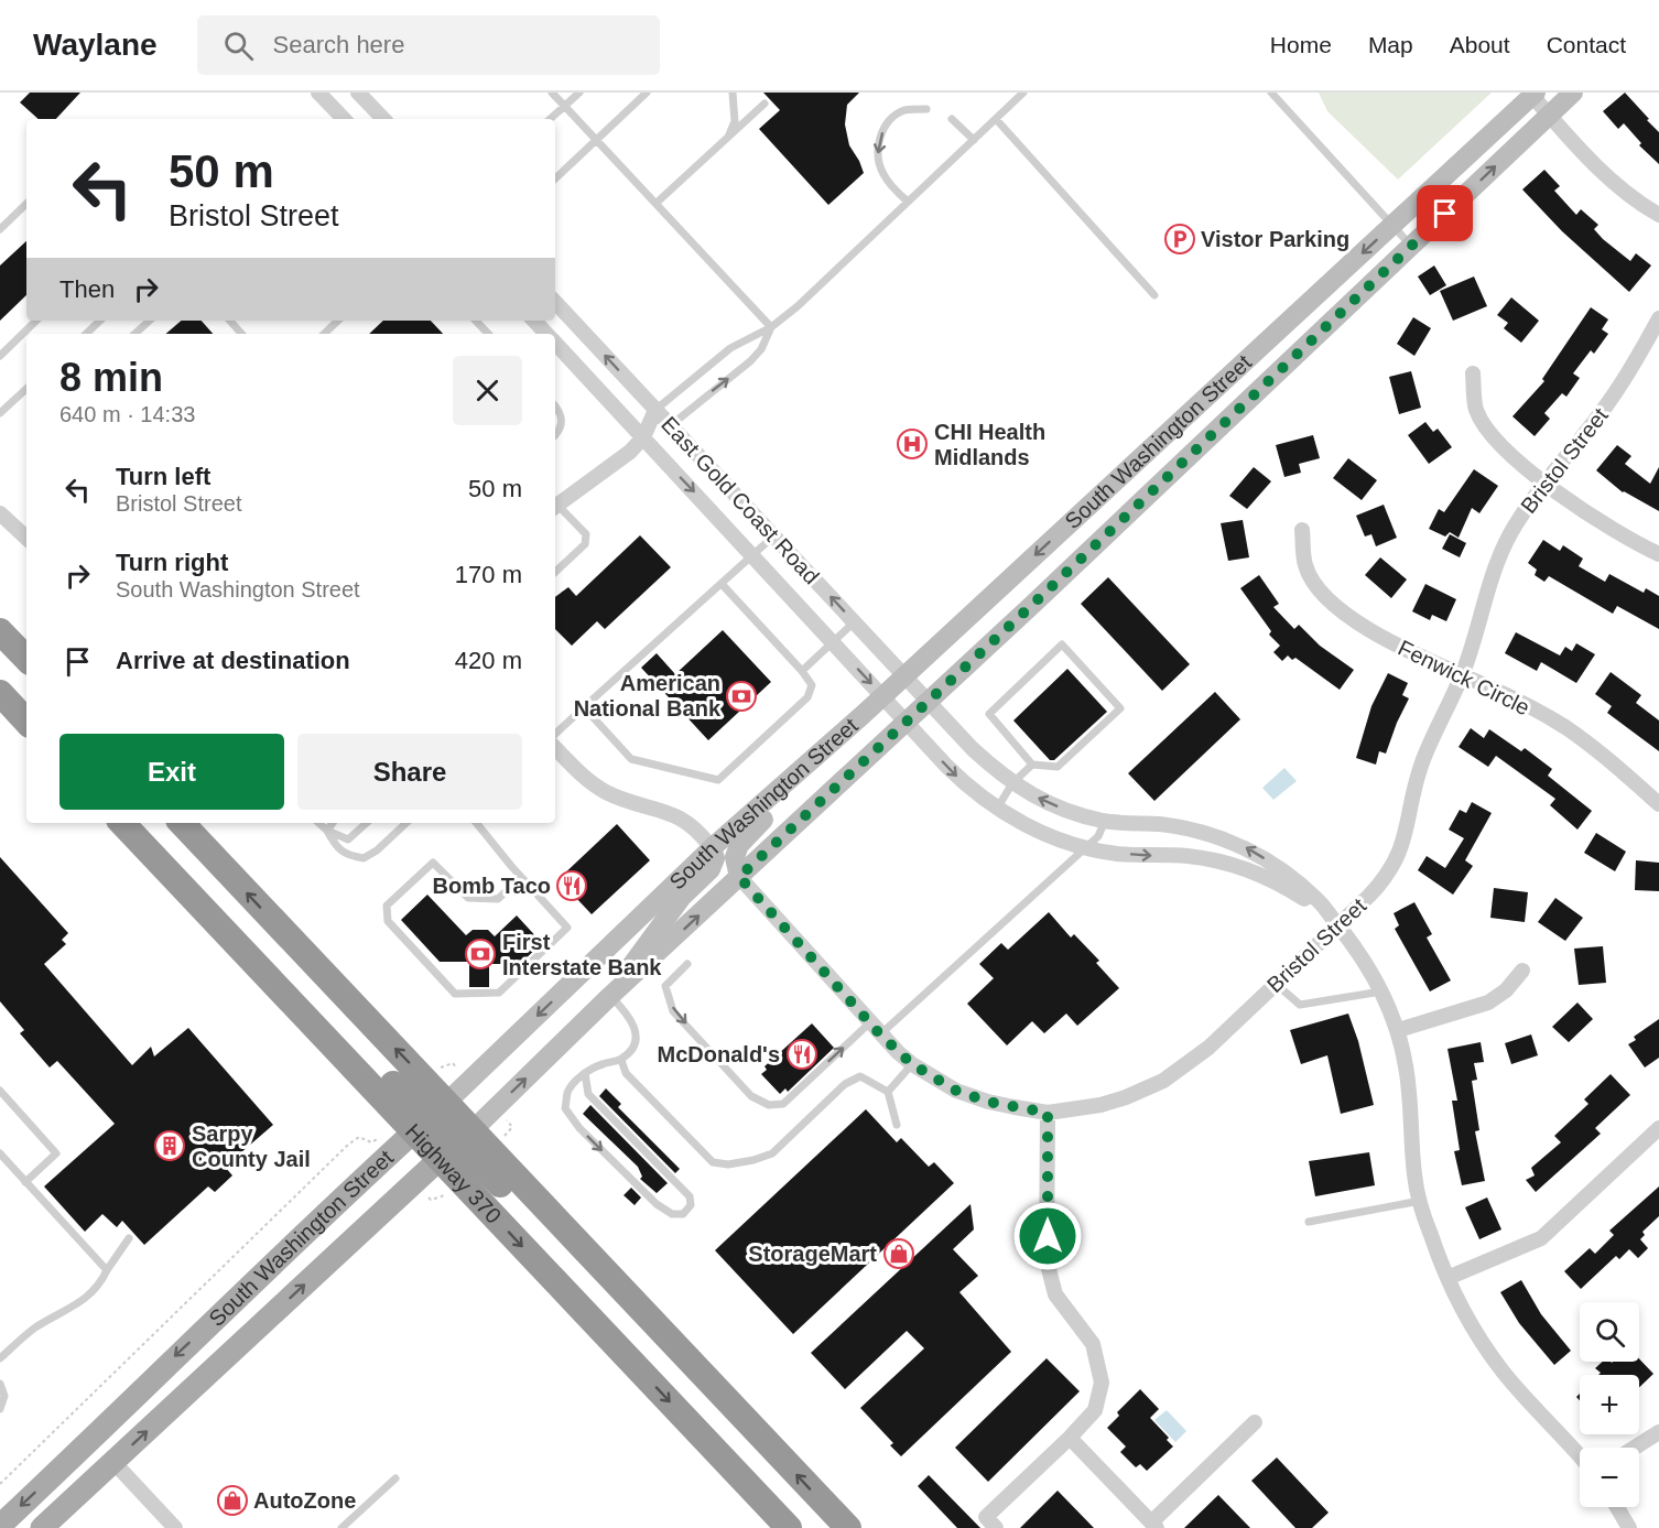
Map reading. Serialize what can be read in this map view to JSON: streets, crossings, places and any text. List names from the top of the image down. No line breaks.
{"streets":{"highway":["Highway 370"],"main road":["South Washington Street"],"street":["Bristol Street","East Gold Coast Road","Fenwick Circle"]},"crossings":[["South Washington Street","Bristol Street"],["South Washington Street","East Gold Coast Road"],["South Washington Street","Highway 370"],["Bristol Street","East Gold Coast Road"],["Bristol Street","Fenwick Circle"]],"places":{"parking":["Vistor Parking"],"hospital":["CHI Health Midlands"],"bank":["American National Bank","First Interstate Bank"],"restaurant":["Bomb Taco","McDonald's"],"building":["Sarpy County Jail"],"shop":["StorageMart","AutoZone"]},"page":{"header":"Waylane","search":"Search here","nav":["Home","Map","About","Contact"],"turn":["50 m","Bristol Street"],"then":"Then","heading":["8 min","640 m · 14:33"],"list":[{"name":"Turn left","note":"Bristol Street","value":"50 m"},{"name":"Turn right","note":"South Washington Street","value":"170 m"},{"name":"Arrive at destination","value":"420 m"}],"buttons":["Exit","Share"],"map_buttons":["+","−"]}}
